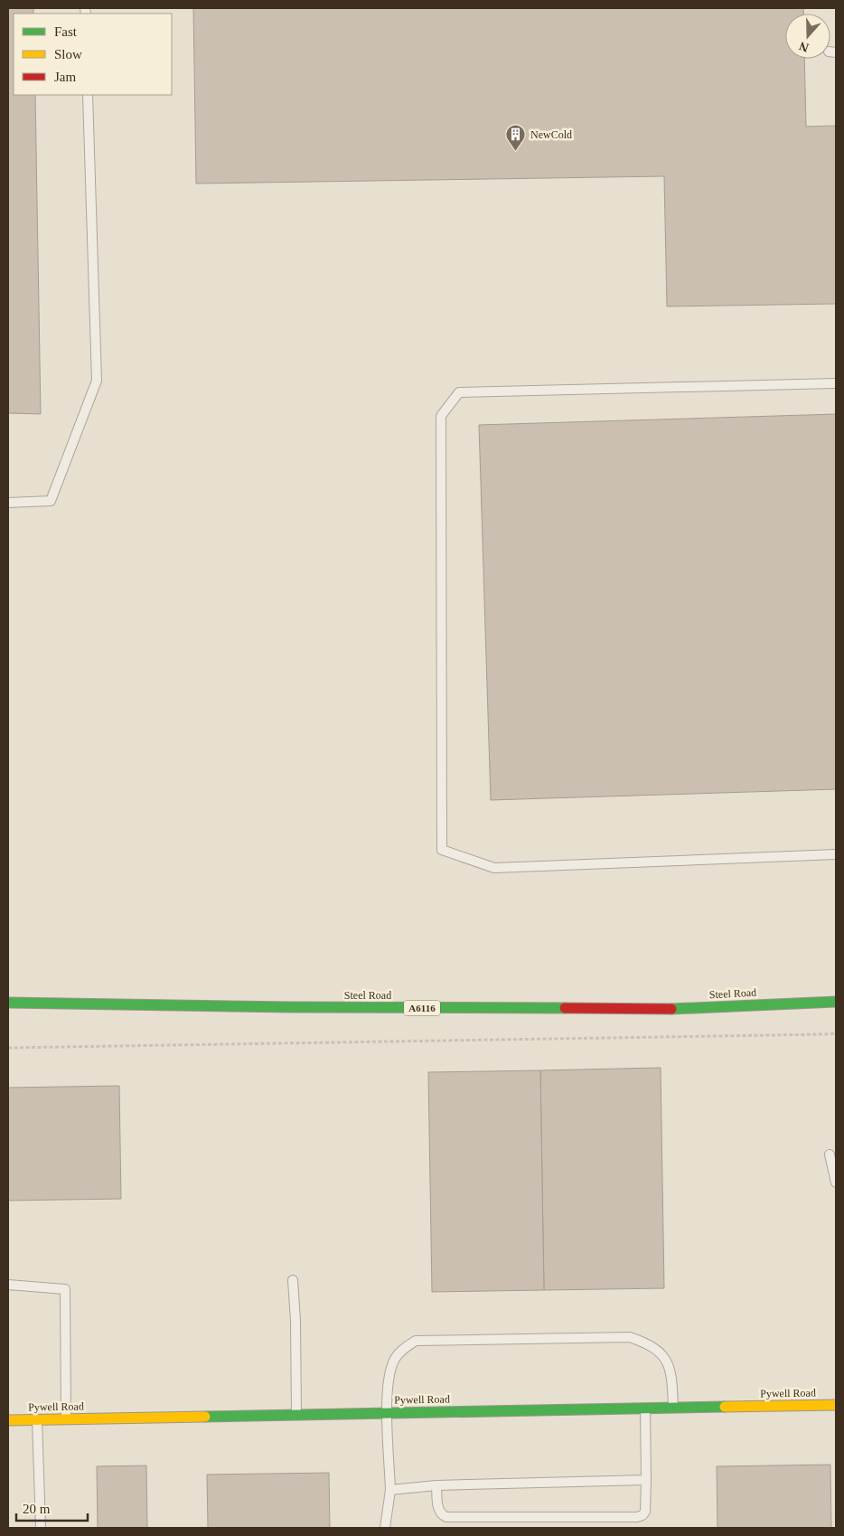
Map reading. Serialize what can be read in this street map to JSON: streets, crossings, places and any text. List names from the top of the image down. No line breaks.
{"streets":{"street":["Steel Road","A6116","Pywell Road"]},"places":{"building":["NewCold"]},"legend":["Fast","Slow","Jam"],"scale_bar":"20 m","north":"bottom"}
